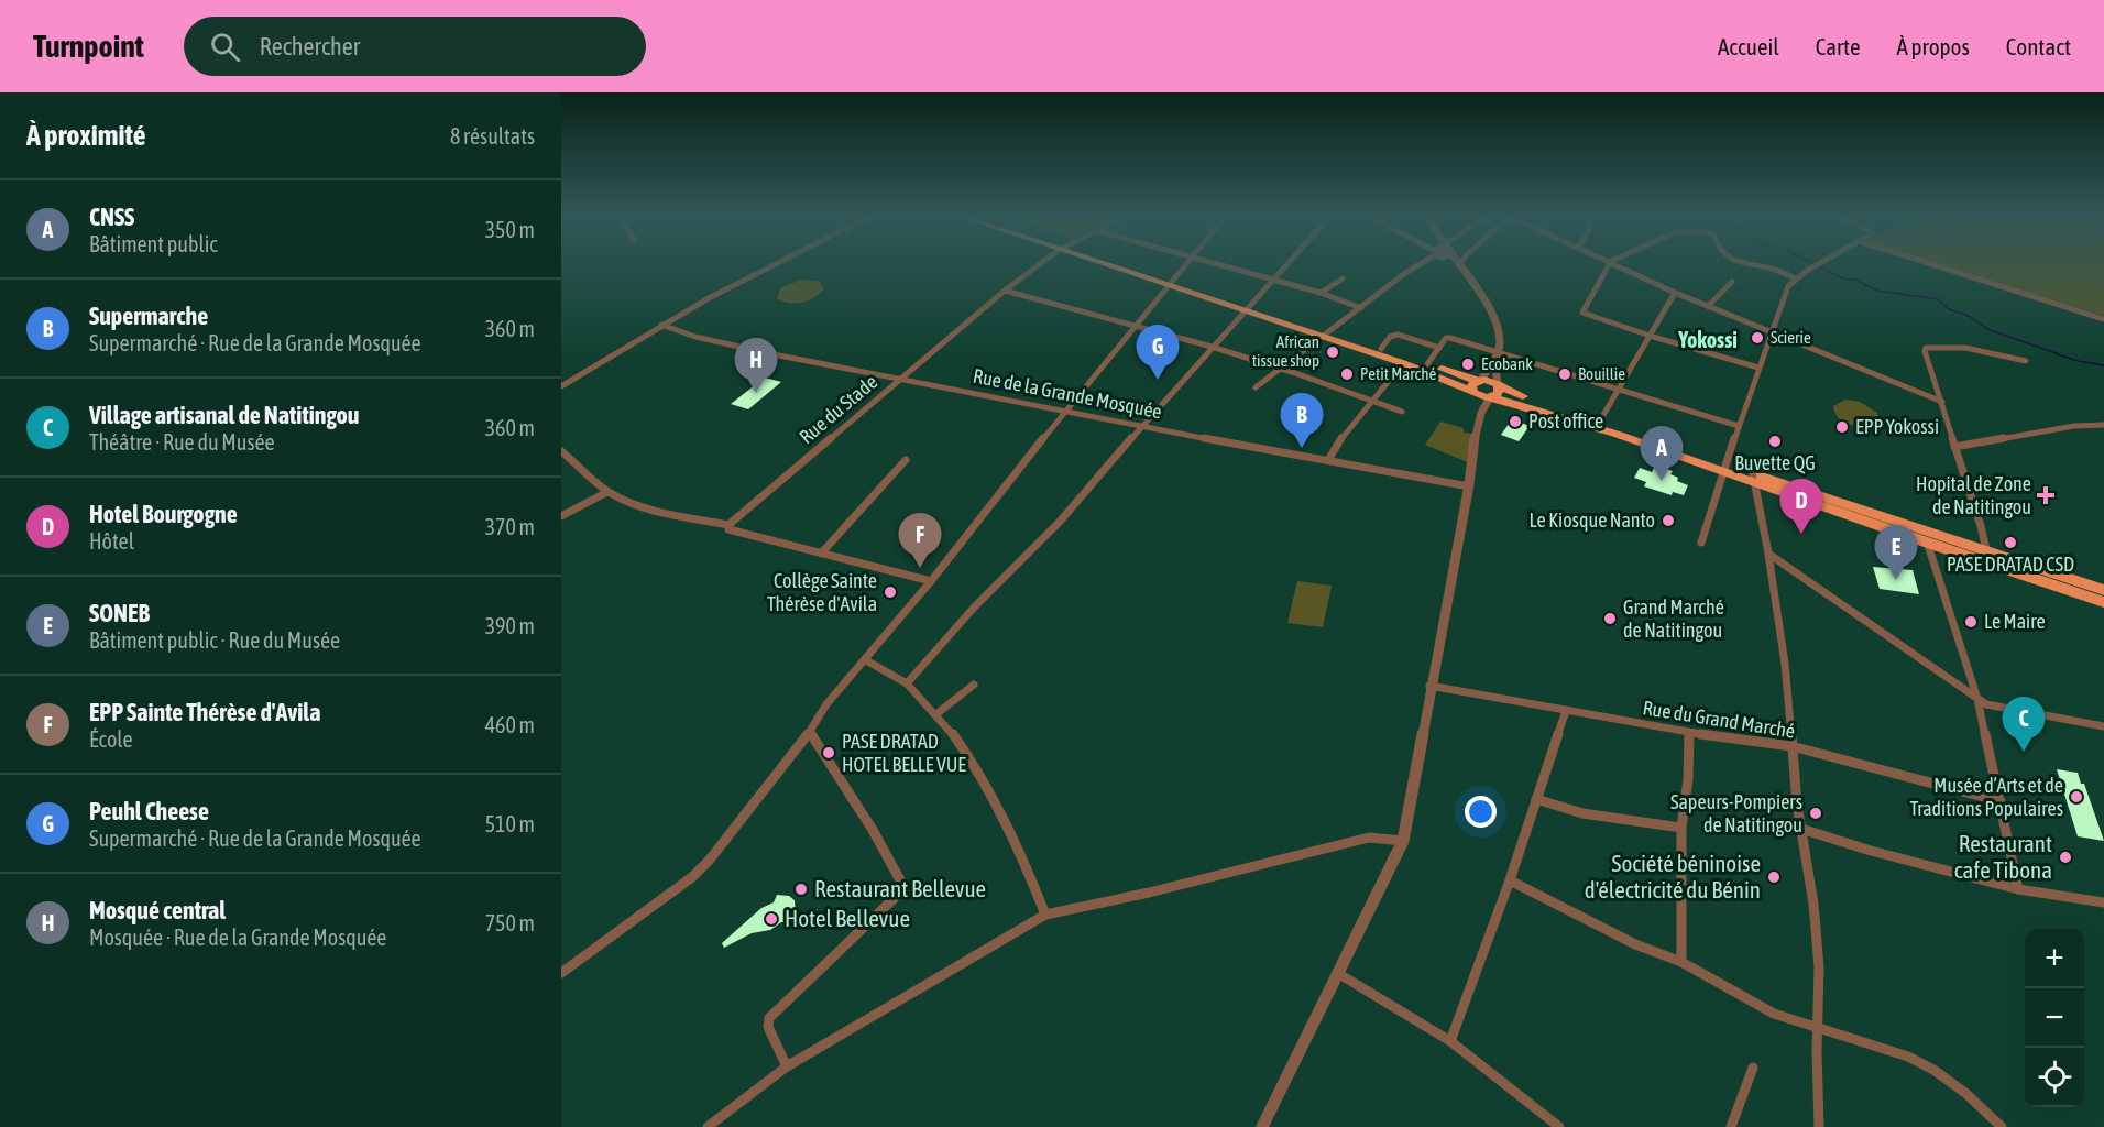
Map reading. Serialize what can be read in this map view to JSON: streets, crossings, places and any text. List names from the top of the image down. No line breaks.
{"streets":{"street":["Rue de la Grande Mosquée","Rue du Stade","Rue du Grand Marché"]},"crossings":[["Rue de la Grande Mosquée","Rue du Stade"]],"districts":["Yokossi"],"places":{"other":["Scierie","African tissue shop","Ecobank","Petit Marché","Bouillie","Post office","EPP Yokossi","Buvette QG","Le Kiosque Nanto","PASE DRATAD CSD","Collège Sainte Thérèse d'Avila","Grand Marché de Natitingou","Le Maire","PASE DRATAD HOTEL BELLE VUE","Musée d’Arts et de Traditions Populaires","Sapeurs-Pompiers de Natitingou","Restaurant cafe Tibona","Société béninoise d'électricité du Bénin","Restaurant Bellevue","Hotel Bellevue"],"health":["Hopital de Zone de Natitingou"]},"page":{"header":"Turnpoint","search":"Rechercher","nav":["Accueil","Carte","À propos","Contact"],"heading":["À proximité","8 résultats"],"list":[{"mark":"A","name":"CNSS","note":"Bâtiment public","value":"350 m"},{"mark":"B","name":"Supermarche","note":"Supermarché · Rue de la Grande Mosquée","value":"360 m"},{"mark":"C","name":"Village artisanal de Natitingou","note":"Théâtre · Rue du Musée","value":"360 m"},{"mark":"D","name":"Hotel Bourgogne","note":"Hôtel","value":"370 m"},{"mark":"E","name":"SONEB","note":"Bâtiment public · Rue du Musée","value":"390 m"},{"mark":"F","name":"EPP Sainte Thérèse d'Avila","note":"École","value":"460 m"},{"mark":"G","name":"Peuhl Cheese","note":"Supermarché · Rue de la Grande Mosquée","value":"510 m"},{"mark":"H","name":"Mosqué central","note":"Mosquée · Rue de la Grande Mosquée","value":"750 m"}],"pins":["G","H","B","A","D","F","E","C"],"map_buttons":["+","−"]}}
